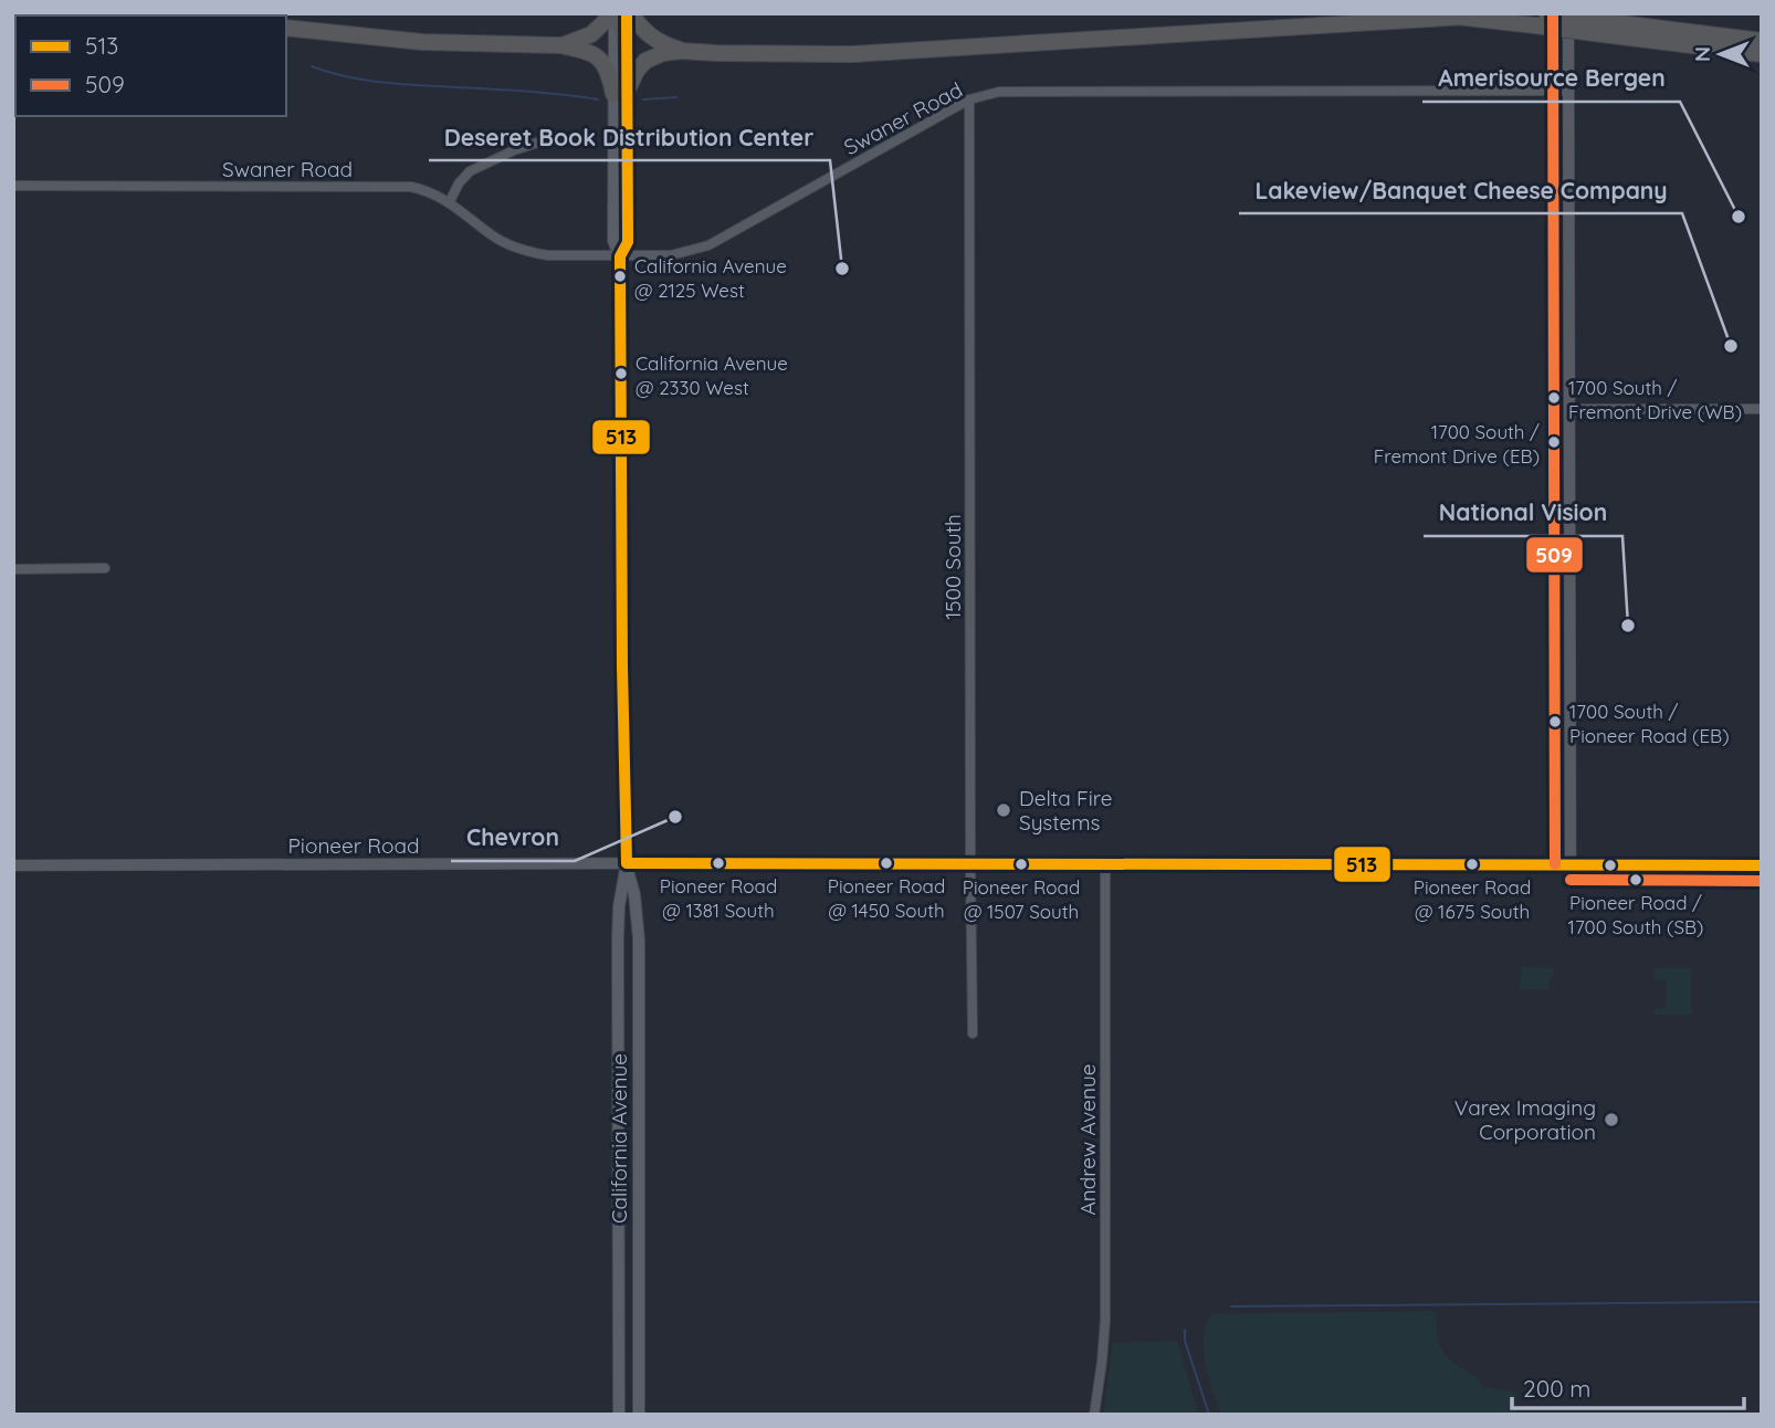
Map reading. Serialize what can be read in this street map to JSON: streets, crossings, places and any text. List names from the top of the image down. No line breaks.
{"streets":{"main road":["Pioneer Road","California Avenue"],"street":["Swaner Road","1500 South","Andrew Avenue"]},"crossings":[["Swaner Road","1500 South"],["Swaner Road","California Avenue"],["1500 South","Pioneer Road"],["Pioneer Road","California Avenue"],["Pioneer Road","Andrew Avenue"]],"places":["Amerisource Bergen","Deseret Book Distribution Center","California Avenue @ 2125 West","Lakeview/Banquet Cheese Company","California Avenue @ 2330 West","1700 South / Fremont Drive (WB)","1700 South / Fremont Drive (EB)","National Vision","1700 South / Pioneer Road (EB)","Delta Fire Systems","Chevron","Pioneer Road @ 1381 South","Pioneer Road @ 1450 South","Pioneer Road @ 1507 South","Pioneer Road @ 1675 South","Pioneer Road / 1700 South (SB)","Varex Imaging Corporation"],"lines":["transit line 513","transit line 509"],"legend":["513","509"],"scale_bar":"200 m","north":"left"}
